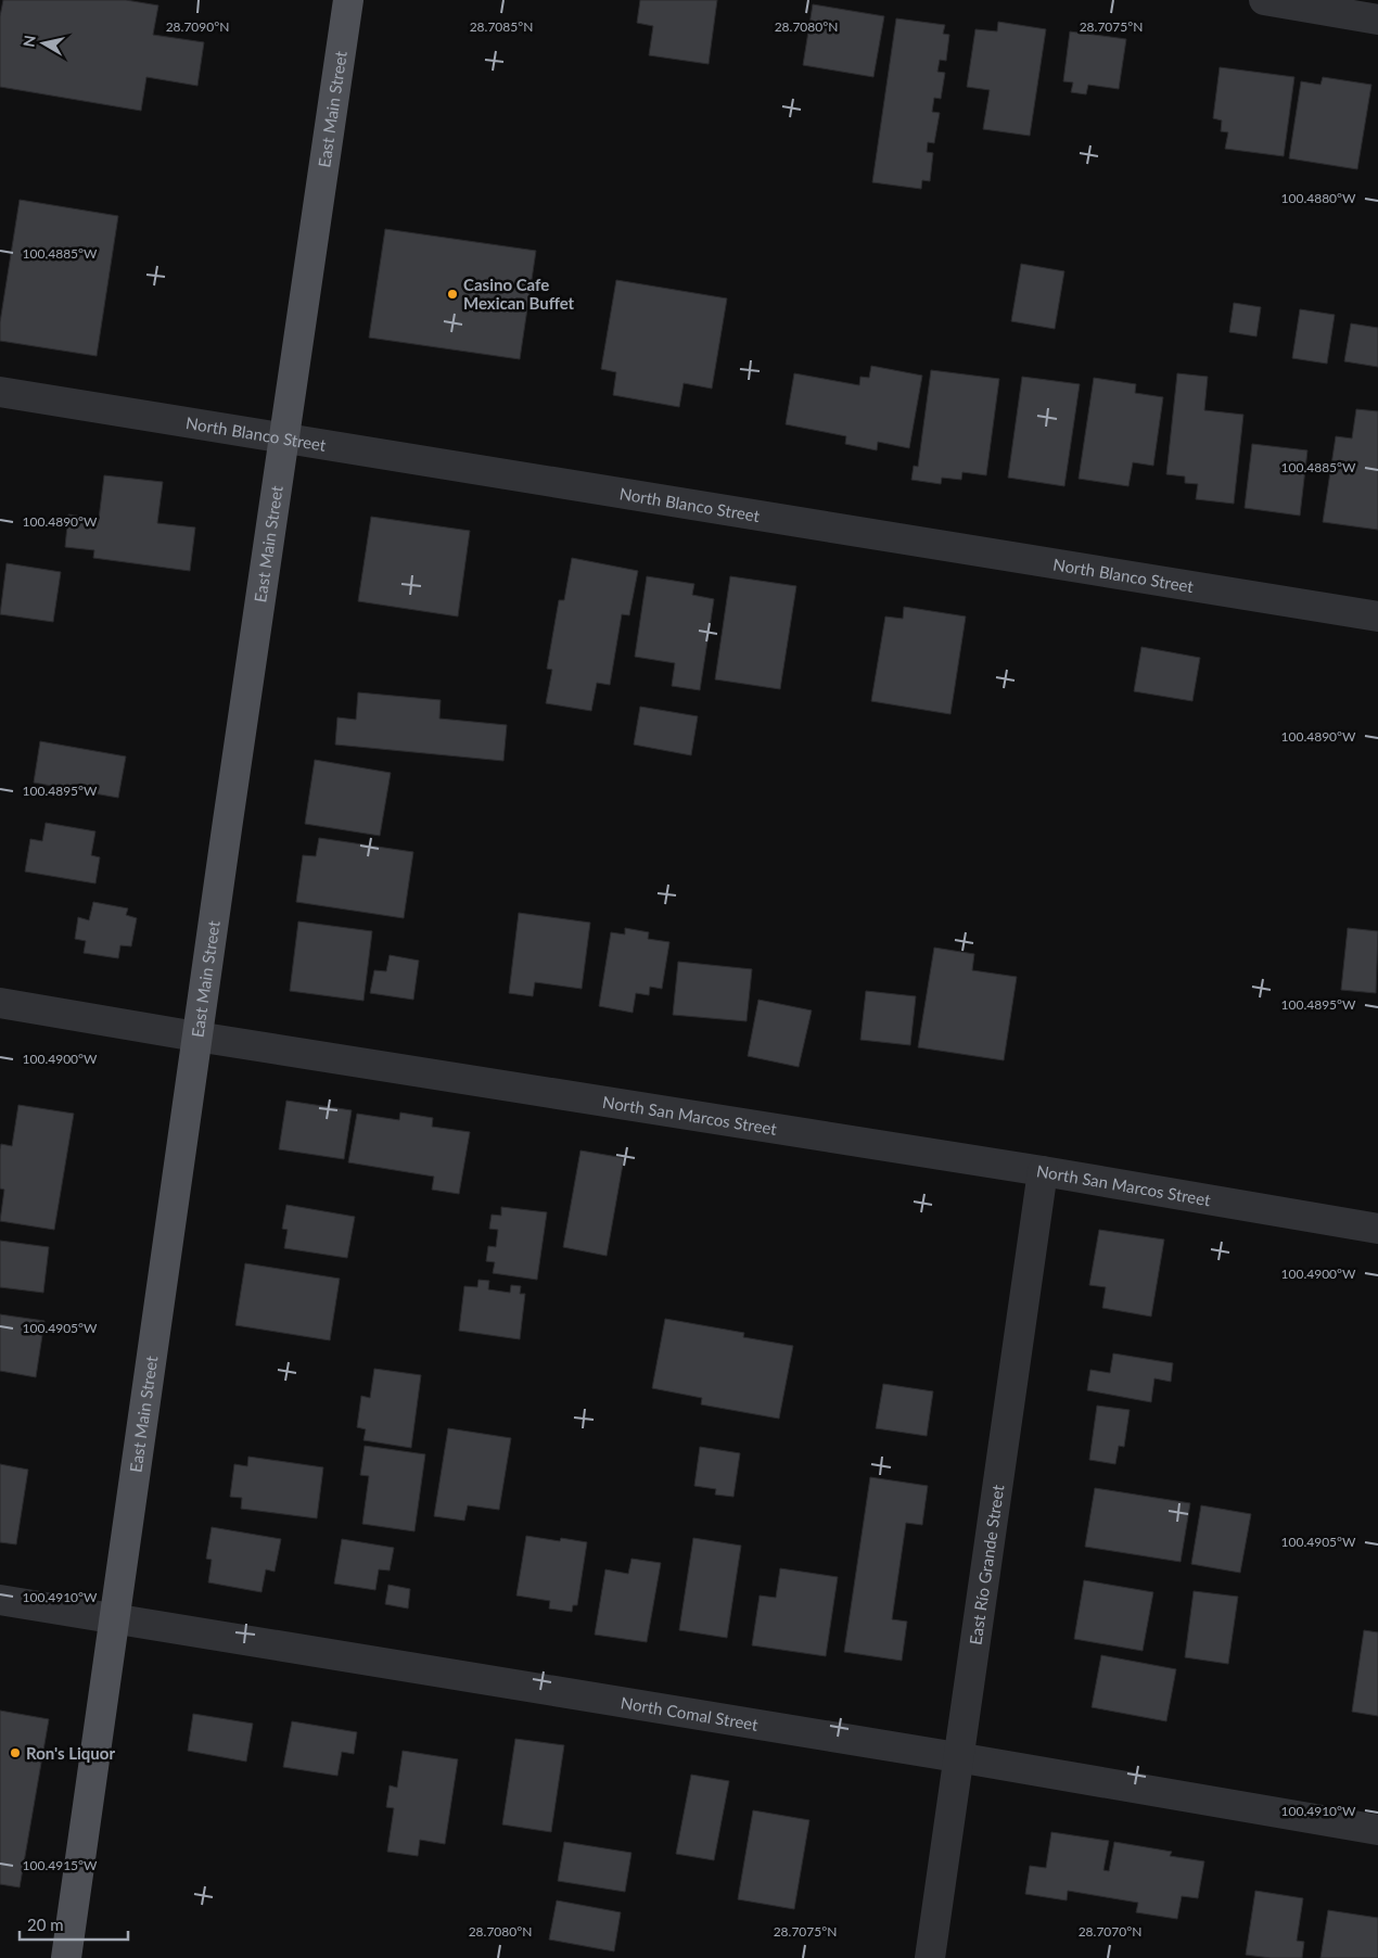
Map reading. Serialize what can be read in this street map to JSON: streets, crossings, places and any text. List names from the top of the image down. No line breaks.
{"streets":{"main road":["East Main Street"],"street":["North Blanco Street","North San Marcos Street","East Río Grande Street","North Comal Street"]},"crossings":[["East Main Street","North Blanco Street"],["East Main Street","North San Marcos Street"],["East Main Street","North Comal Street"],["North San Marcos Street","East Río Grande Street"],["East Río Grande Street","North Comal Street"]],"places":["Casino Cafe Mexican Buffet","Ron's Liquor"],"scale_bar":"20 m","north":"left","coordinates":["28.7090°N","28.7085°N","28.7080°N","28.7075°N","100.4880°W","100.4885°W","100.4890°W","100.4895°W","100.4900°W","100.4905°W","100.4910°W","100.4915°W","28.7070°N"]}
